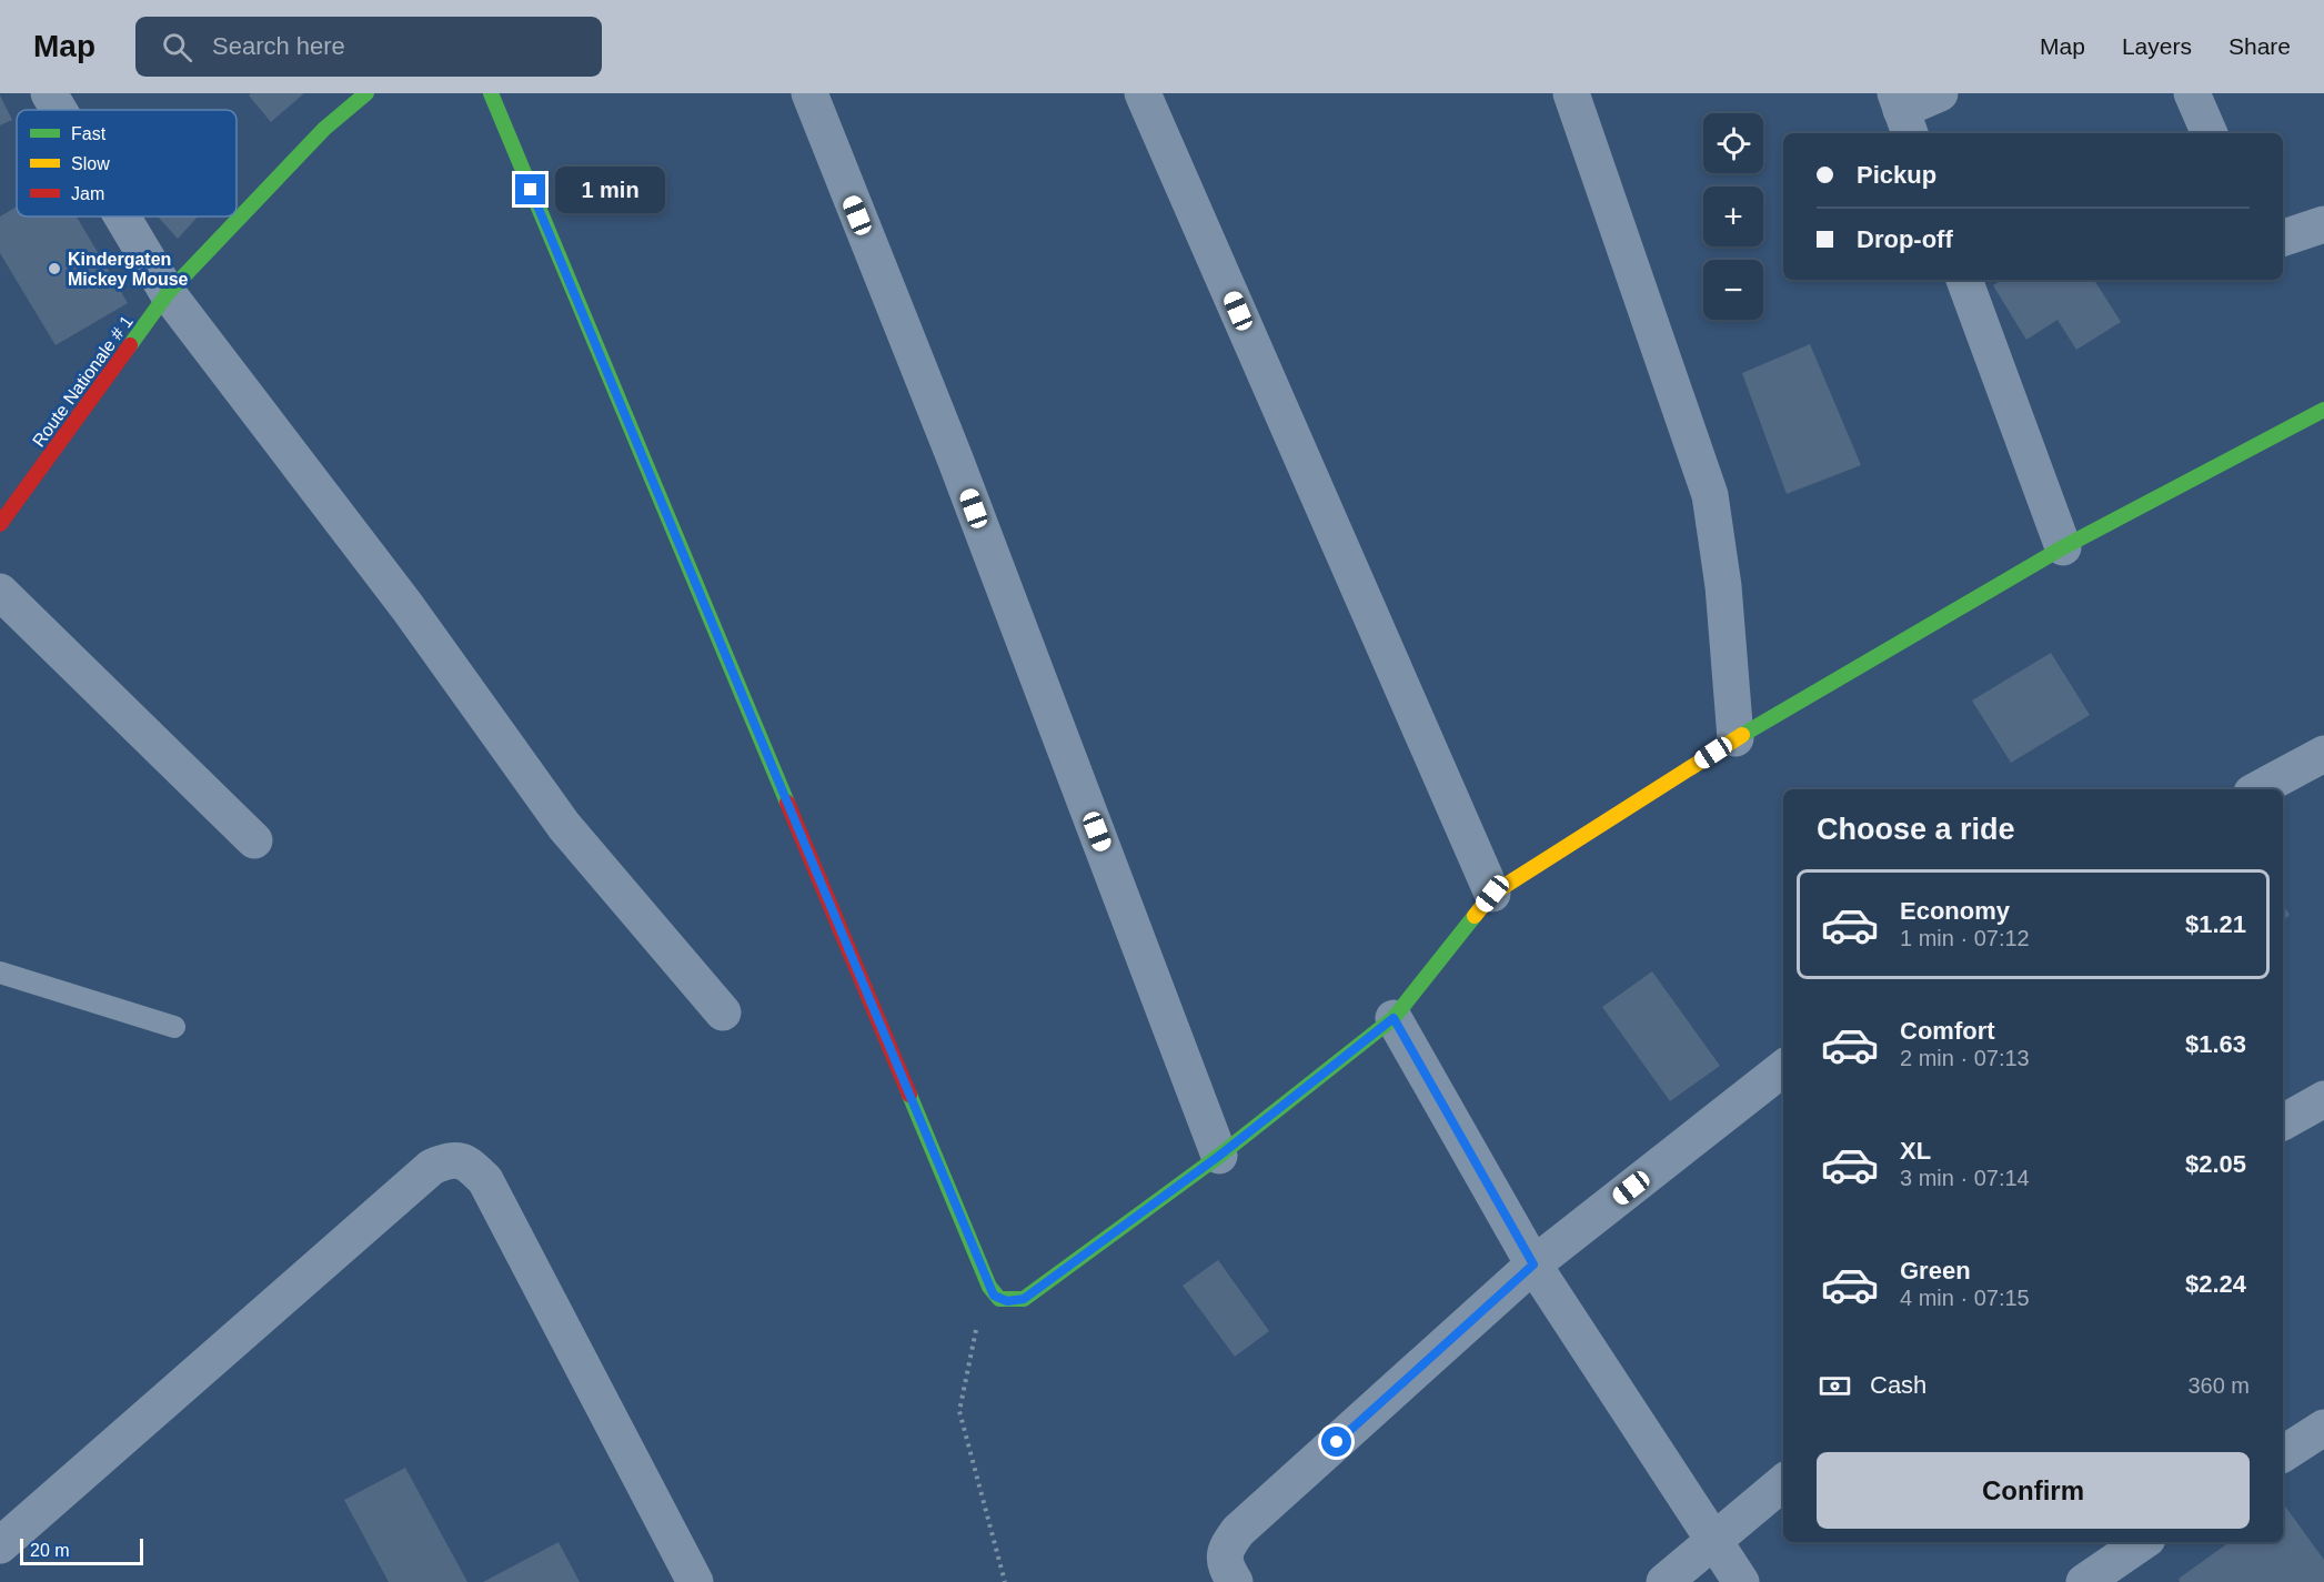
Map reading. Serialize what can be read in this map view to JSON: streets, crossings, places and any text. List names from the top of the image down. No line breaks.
{"streets":{"street":["Route Nationale # 1"]},"places":["Kindergaten Mickey Mouse"],"legend":["Fast","Slow","Jam"],"scale_bar":"20 m","page":{"header":"Map","search":"Search here","nav":["Map","Layers","Share"],"map_buttons":["+","−"],"banner":["Pickup","Drop-off"],"bubble":"1 min","heading":"Choose a ride","list":[{"name":"Economy","note":"1 min · 07:12","value":"$1.21"},{"name":"Comfort","note":"2 min · 07:13","value":"$1.63"},{"name":"XL","note":"3 min · 07:14","value":"$2.05"},{"name":"Green","note":"4 min · 07:15","value":"$2.24"}],"pay":["Cash","360 m"],"buttons":"Confirm","scale":"20 m"}}
